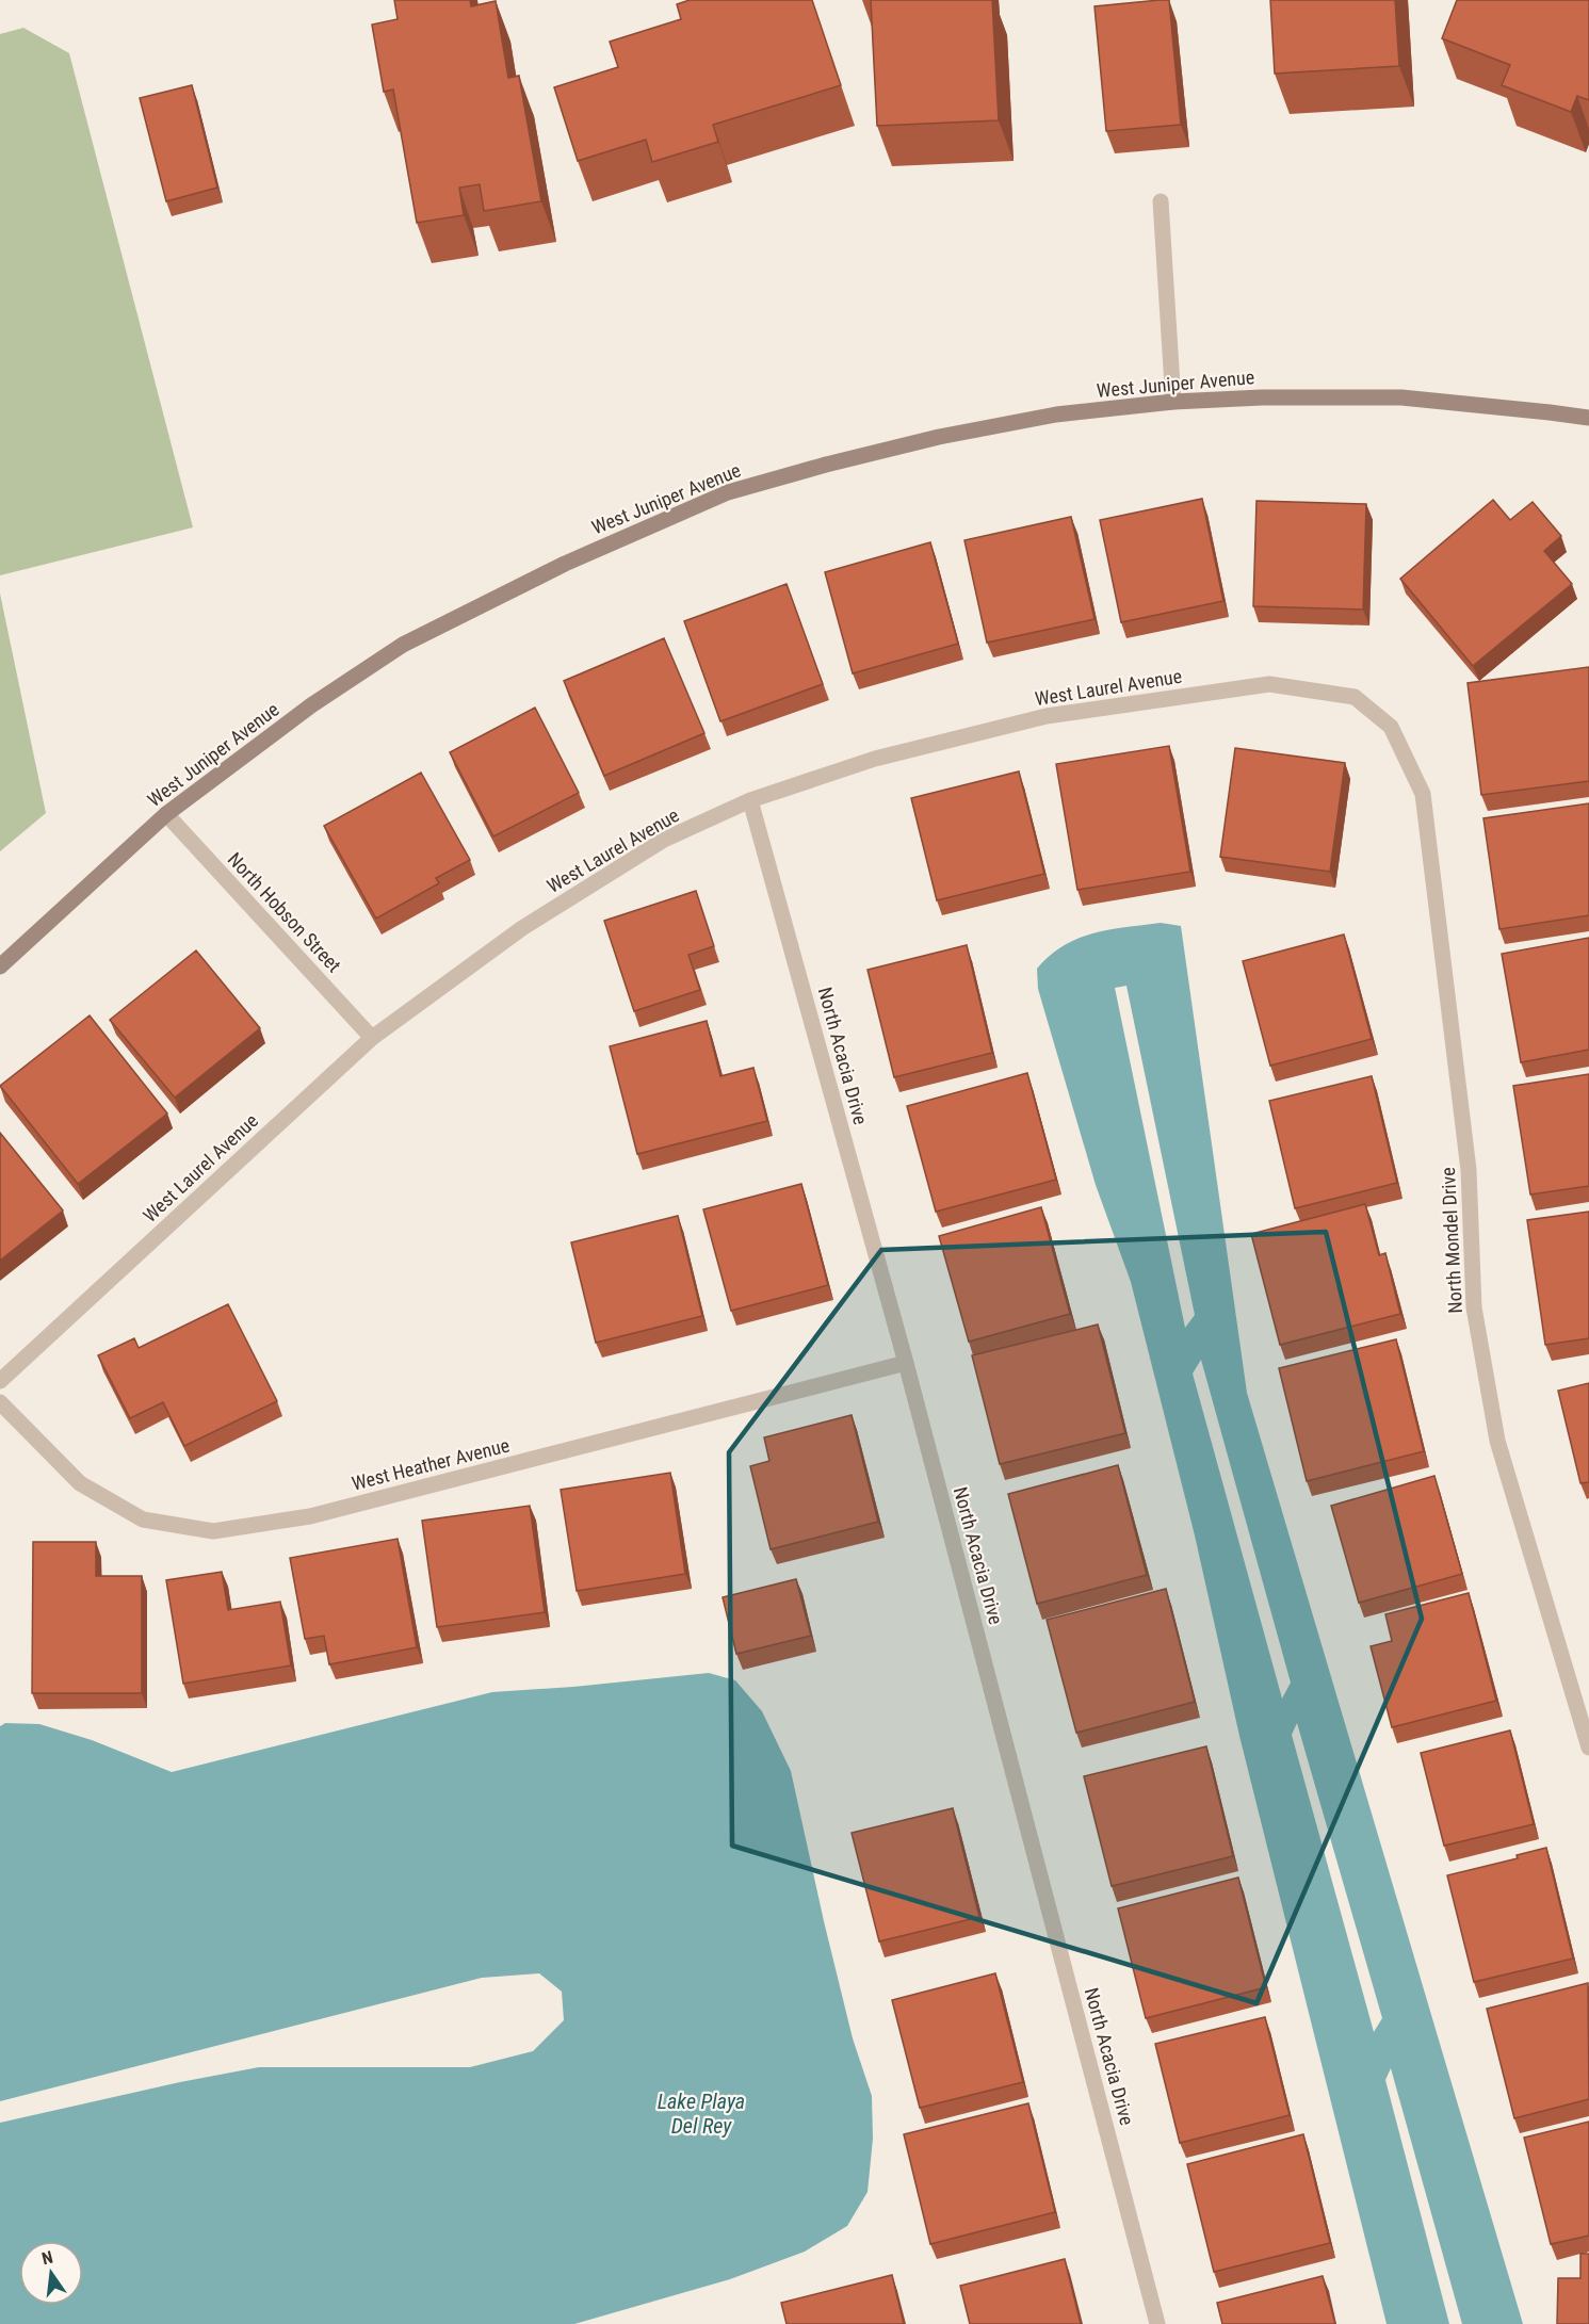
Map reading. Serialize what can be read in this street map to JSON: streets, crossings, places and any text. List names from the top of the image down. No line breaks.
{"streets":{"street":["West Juniper Avenue","West Laurel Avenue","North Hobson Street","North Acacia Drive","North Mondel Drive","West Heather Avenue"]},"crossings":[["West Juniper Avenue","North Hobson Street"],["West Laurel Avenue","North Hobson Street"],["West Laurel Avenue","North Acacia Drive"],["West Laurel Avenue","North Mondel Drive"],["North Acacia Drive","West Heather Avenue"]],"water":["Lake Playa Del Rey"],"north":"top"}
